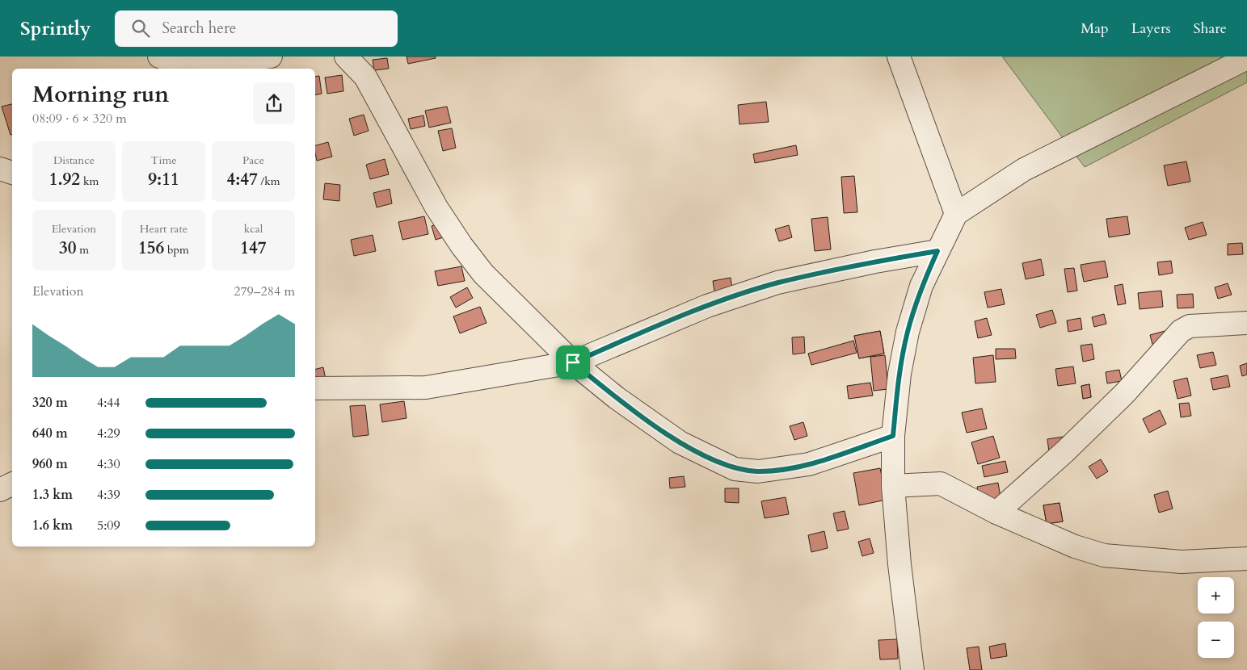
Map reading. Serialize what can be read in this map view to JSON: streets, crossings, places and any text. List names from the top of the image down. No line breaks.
{"page":{"header":"Sprintly","search":"Search here","nav":["Map","Layers","Share"],"heading":["Morning run","08:09 · 6 × 320 m"],"stats":[["Distance","1.92 km"],["Time","9:11"],["Pace","4:47 /km"],["Elevation","30 m"],["Heart rate","156 bpm"],["kcal","147"]],"chart":["Elevation","279–284 m"],"list":[{"name":"320 m","note":"4:44"},{"name":"640 m","note":"4:29"},{"name":"960 m","note":"4:30"},{"name":"1.3 km","note":"4:39"},{"name":"1.6 km","note":"5:09"}],"map_buttons":["+","−"]}}
